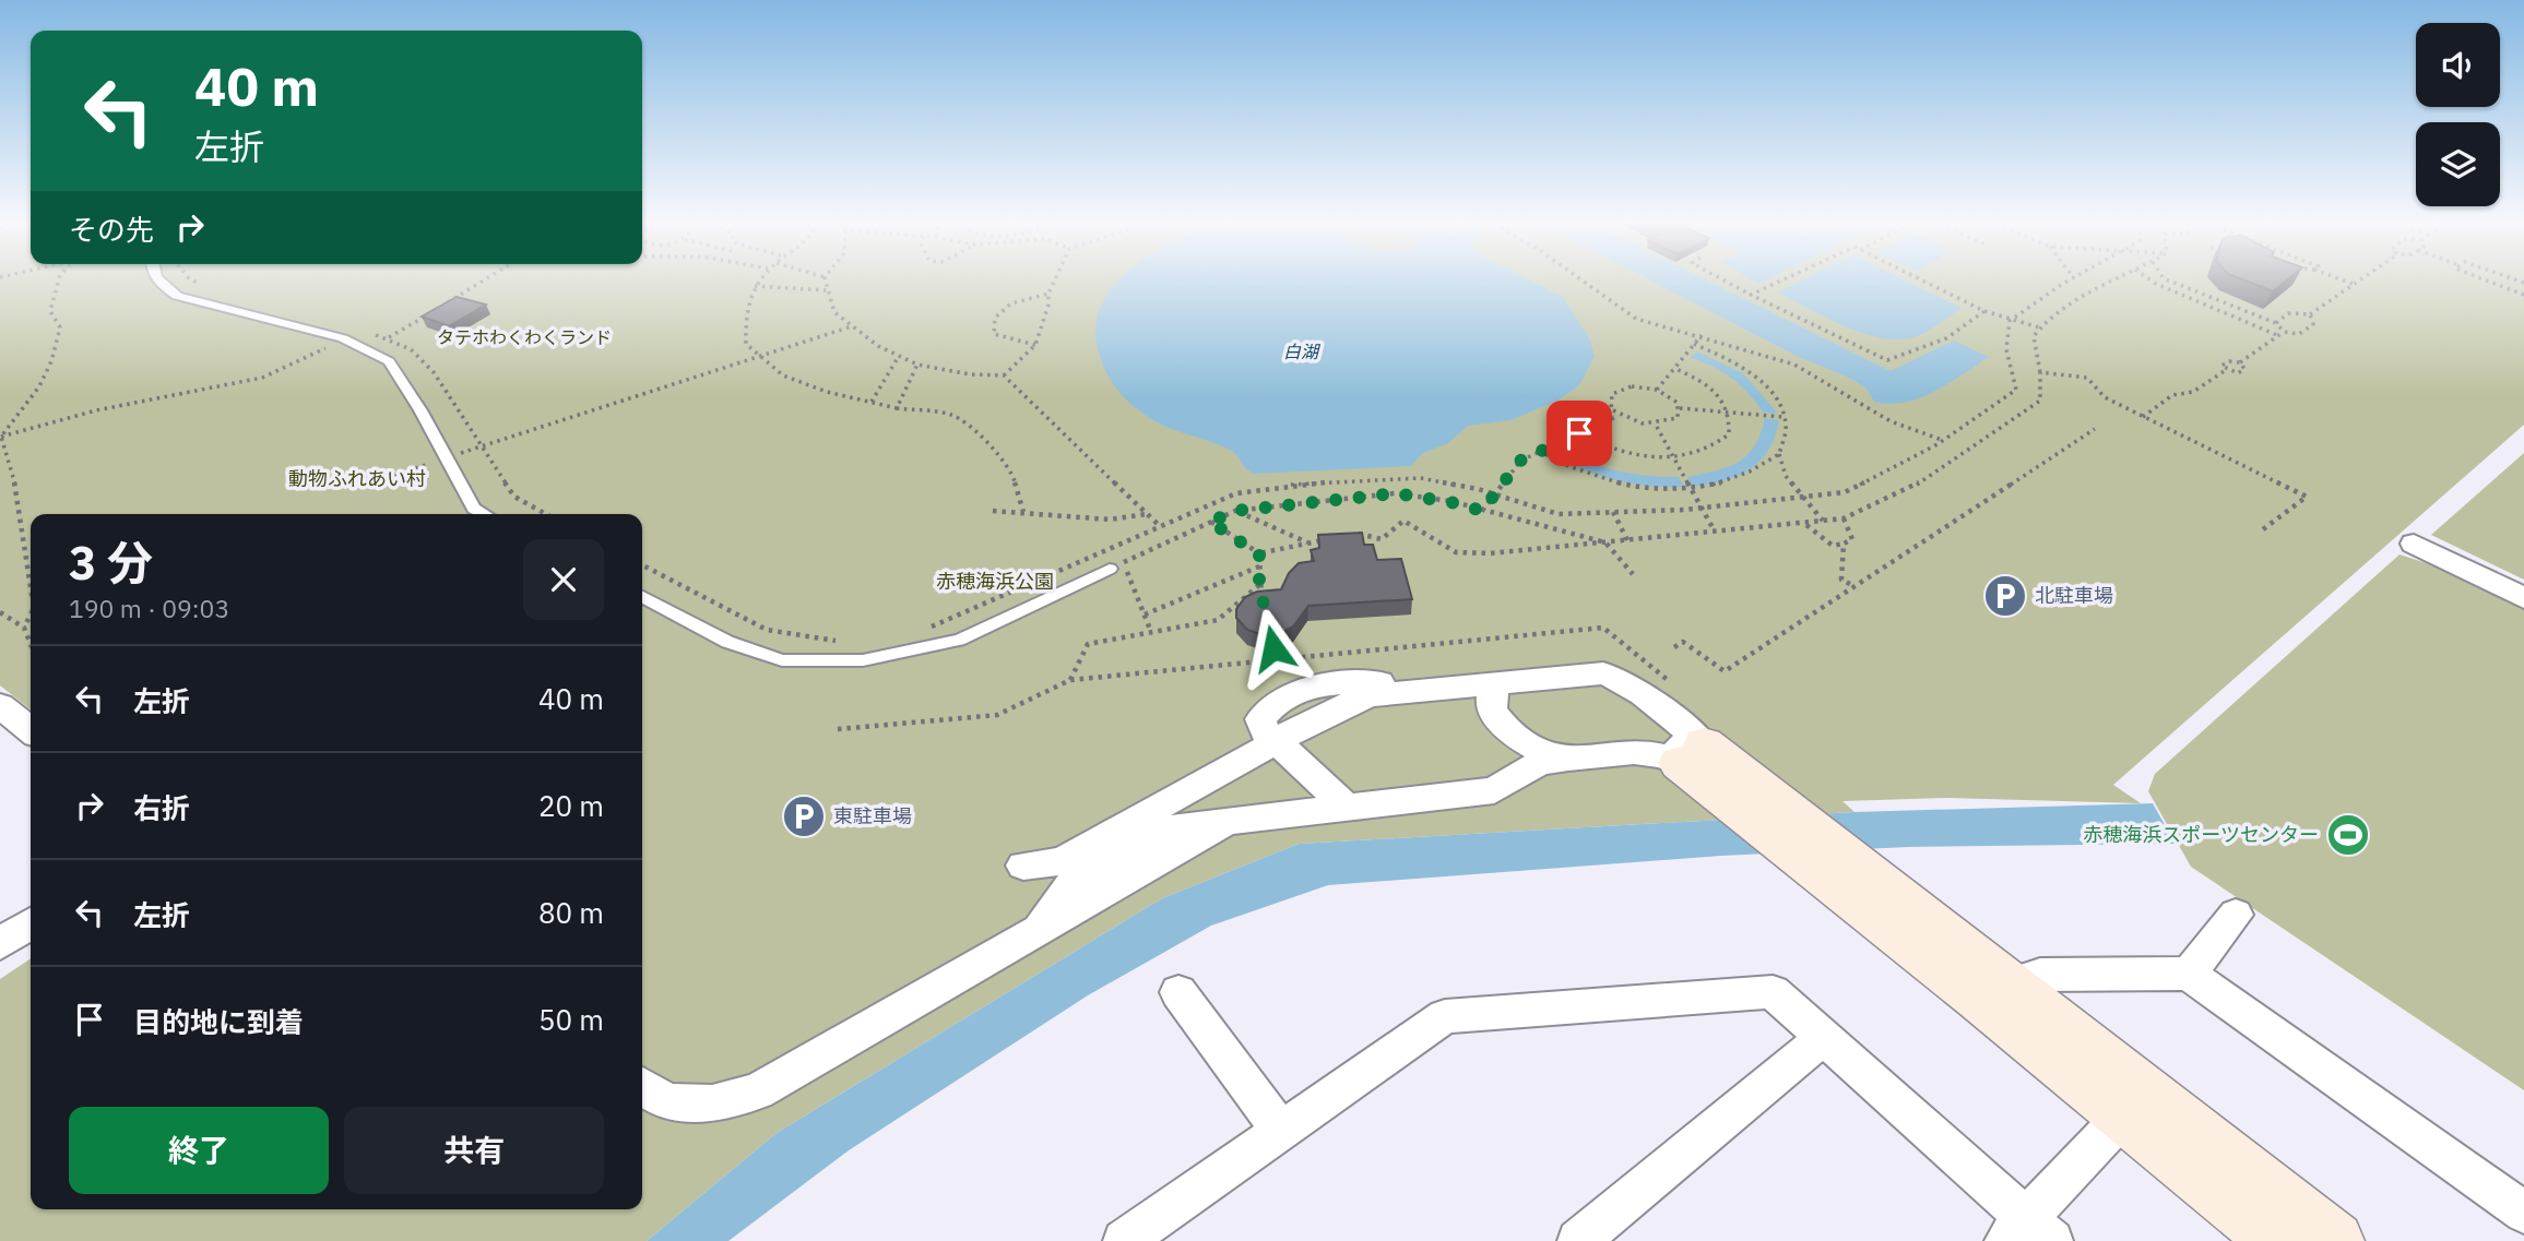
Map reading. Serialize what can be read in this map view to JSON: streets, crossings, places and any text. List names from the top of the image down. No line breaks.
{"water":["白湖"],"parks":["タテホわくわくランド","動物ふれあい村","赤穂海浜公園"],"places":{"parking":["北駐車場","東駐車場"],"sports":["赤穂海浜スポーツセンター"]},"page":{"turn":["40 m","左折"],"then":"その先","heading":["3 分","190 m · 09:03"],"list":[{"name":"左折","value":"40 m"},{"name":"右折","value":"20 m"},{"name":"左折","value":"80 m"},{"name":"目的地に到着","value":"50 m"}],"buttons":["終了","共有"]}}
